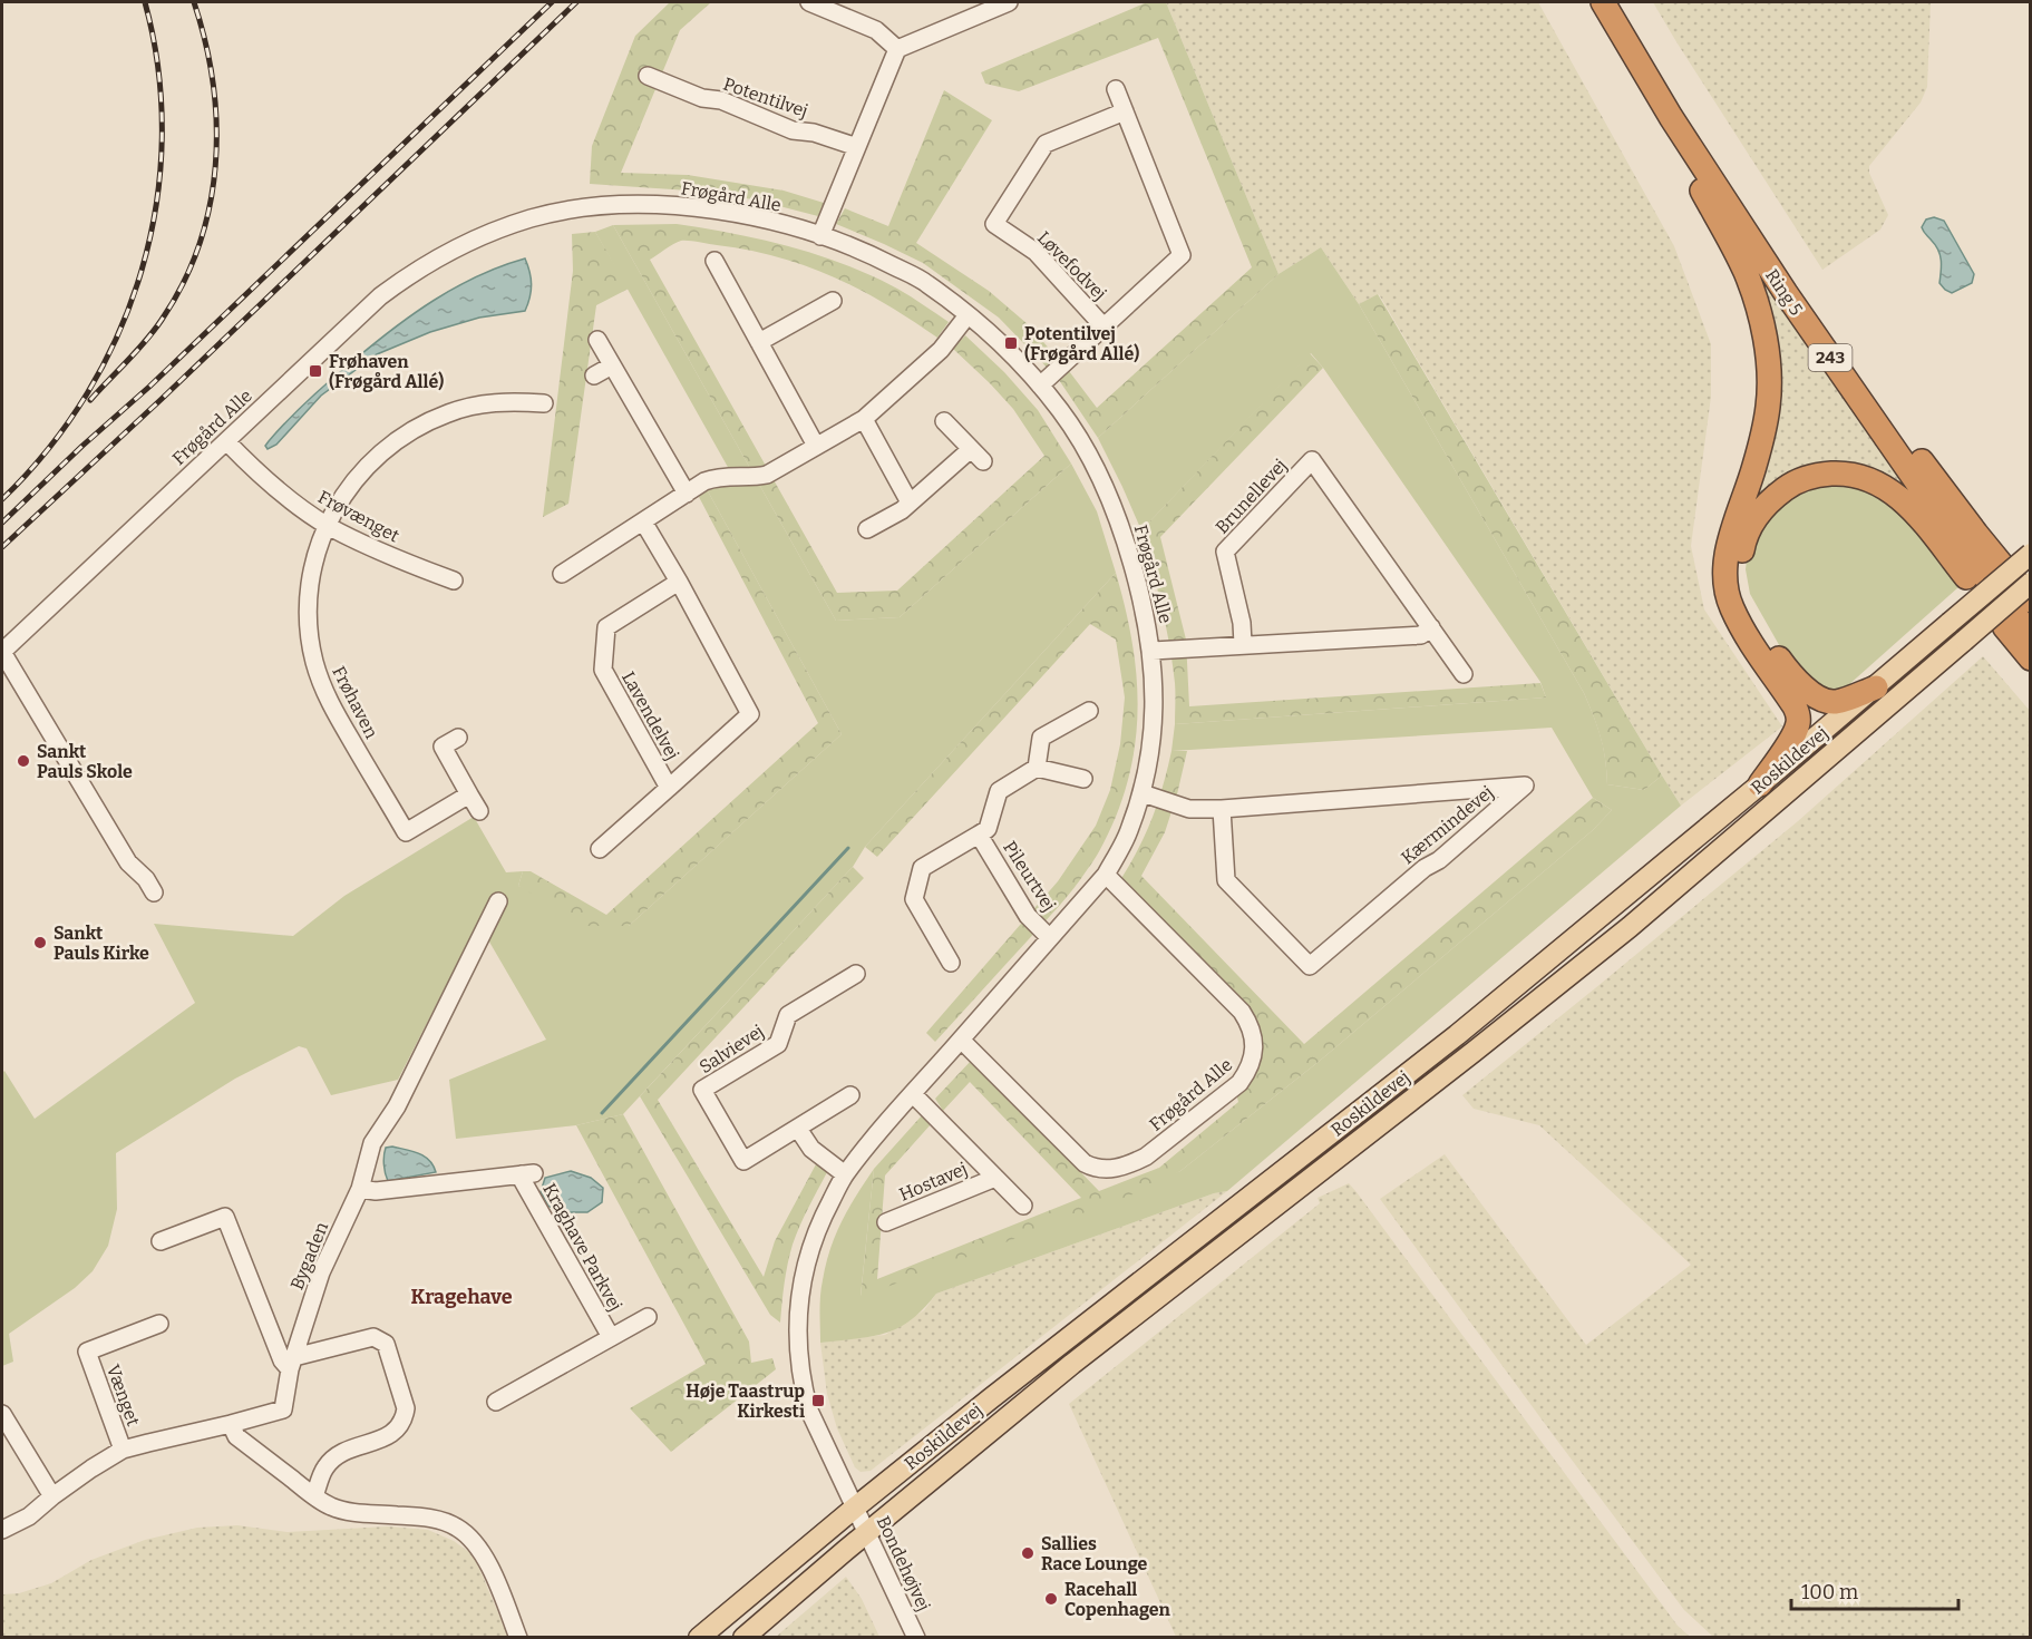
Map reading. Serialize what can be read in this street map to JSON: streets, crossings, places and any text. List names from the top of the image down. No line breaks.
{"streets":{"highway":["Ring 5","243"],"main road":["Roskildevej"],"street":["Potentilvej","Frøgård Alle","Løvefodvej","Brunellevej","Frøvænget","Frøhaven","Lavendelvej","Kærmindevej","Pileurtvej","Salvievej","Hostavej","Kraghave Parkvej","Bygaden","Vænget","Bondehøjvej"]},"crossings":[["Frøgård Alle","Løvefodvej"],["Frøgård Alle","Frøvænget"],["Frøgård Alle","Roskildevej"],["Frøgård Alle","Kærmindevej"],["Frøgård Alle","Pileurtvej"],["Frøgård Alle","Hostavej"],["Frøgård Alle","Bondehøjvej"],["Frøvænget","Frøhaven"],["Roskildevej","Bondehøjvej"],["Kraghave Parkvej","Bygaden"],["Bygaden","Vænget"]],"districts":["Kragehave"],"places":{"transit":["Potentilvej (Frøgård Allé)","Frøhaven (Frøgård Allé)","Høje Taastrup Kirkesti"],"other":["Sankt Pauls Skole","Sankt Pauls Kirke","Sallies Race Lounge","Racehall Copenhagen"]},"scale_bar":"100 m"}
